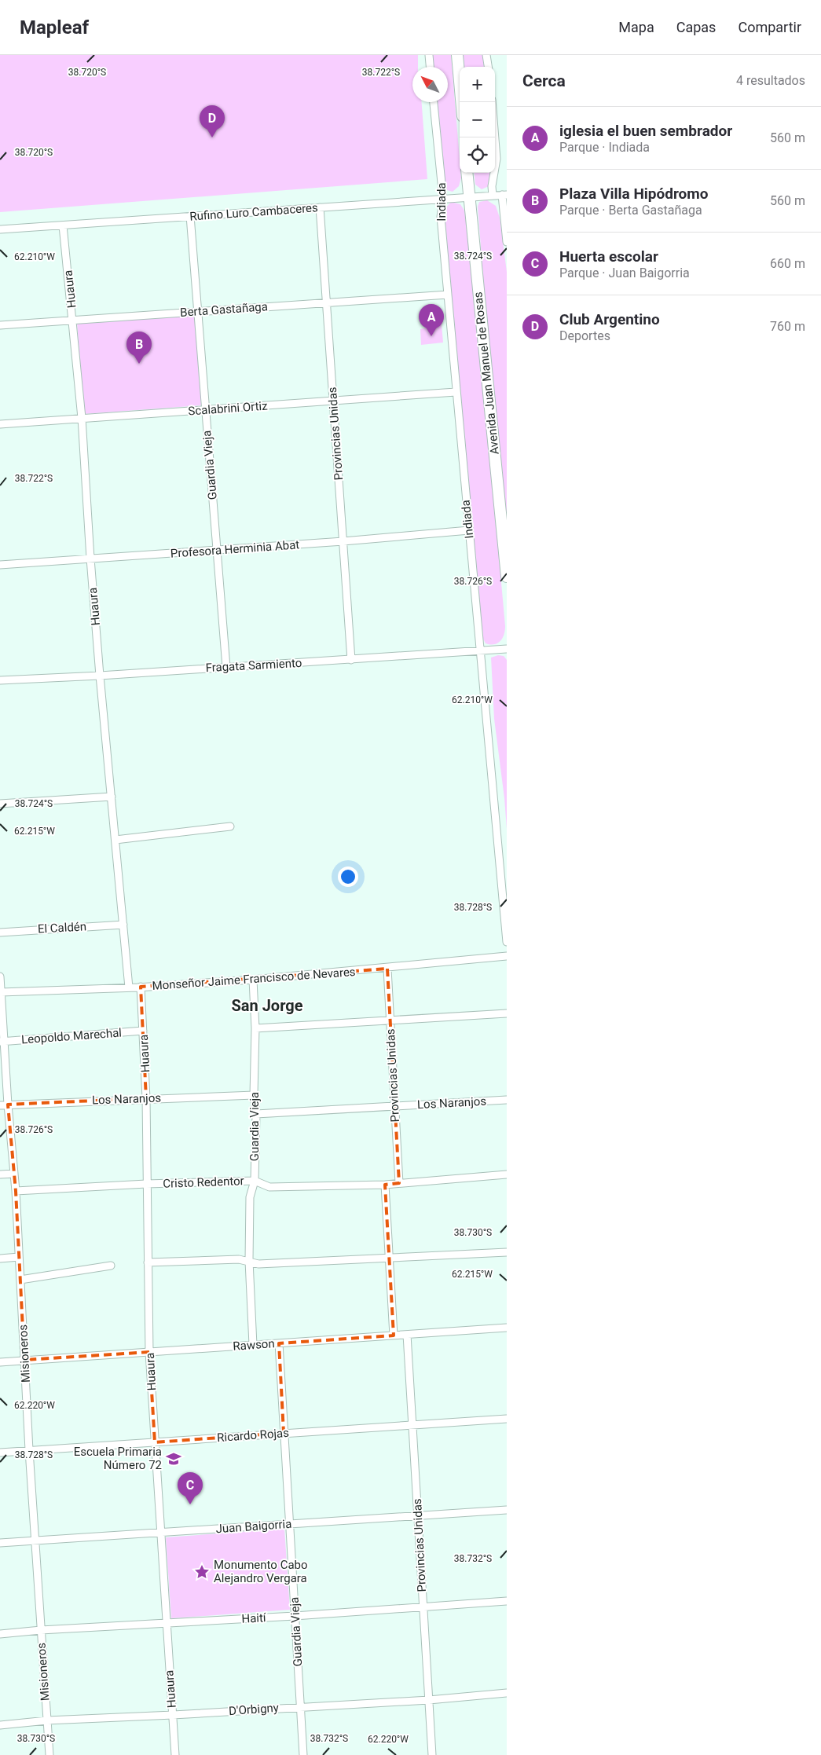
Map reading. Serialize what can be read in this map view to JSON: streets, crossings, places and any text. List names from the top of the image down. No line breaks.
{"streets":{"main road":["Avenida Juan Manuel de Rosas"],"street":["Indiada","Rufino Luro Cambaceres","Huaura","Berta Gastañaga","Scalabrini Ortiz","Provincias Unidas","Guardia Vieja","Profesora Herminia Abat","Fragata Sarmiento","El Caldén","Monseñor Jaime Francisco de Nevares","Leopoldo Marechal","Los Naranjos","Cristo Redentor","Rawson","Misioneros","Ricardo Rojas","Juan Baigorria","Haití","D'Orbigny"]},"crossings":[["Indiada","Rufino Luro Cambaceres"],["Indiada","Berta Gastañaga"],["Indiada","Scalabrini Ortiz"],["Indiada","Profesora Herminia Abat"],["Indiada","Fragata Sarmiento"],["Rufino Luro Cambaceres","Huaura"],["Rufino Luro Cambaceres","Avenida Juan Manuel de Rosas"],["Rufino Luro Cambaceres","Provincias Unidas"],["Rufino Luro Cambaceres","Guardia Vieja"],["Huaura","Berta Gastañaga"],["Huaura","Scalabrini Ortiz"],["Huaura","Profesora Herminia Abat"],["Huaura","Fragata Sarmiento"],["Huaura","El Caldén"],["Huaura","Monseñor Jaime Francisco de Nevares"],["Huaura","Leopoldo Marechal"],["Huaura","Los Naranjos"],["Huaura","Cristo Redentor"],["Huaura","Rawson"],["Huaura","Ricardo Rojas"],["Huaura","Juan Baigorria"],["Huaura","Haití"],["Huaura","D'Orbigny"],["Berta Gastañaga","Provincias Unidas"],["Berta Gastañaga","Guardia Vieja"],["Scalabrini Ortiz","Provincias Unidas"],["Scalabrini Ortiz","Guardia Vieja"],["Provincias Unidas","Profesora Herminia Abat"],["Provincias Unidas","Fragata Sarmiento"],["Provincias Unidas","Monseñor Jaime Francisco de Nevares"],["Provincias Unidas","Los Naranjos"],["Provincias Unidas","Cristo Redentor"],["Provincias Unidas","Rawson"],["Provincias Unidas","Ricardo Rojas"],["Provincias Unidas","Juan Baigorria"],["Provincias Unidas","Haití"],["Provincias Unidas","D'Orbigny"],["Guardia Vieja","Profesora Herminia Abat"],["Guardia Vieja","Fragata Sarmiento"],["Guardia Vieja","Monseñor Jaime Francisco de Nevares"],["Guardia Vieja","Los Naranjos"],["Guardia Vieja","Cristo Redentor"],["Guardia Vieja","Rawson"],["Guardia Vieja","Ricardo Rojas"],["Guardia Vieja","Juan Baigorria"],["Guardia Vieja","Haití"],["Guardia Vieja","D'Orbigny"],["Monseñor Jaime Francisco de Nevares","Misioneros"],["Leopoldo Marechal","Misioneros"],["Los Naranjos","Misioneros"],["Cristo Redentor","Misioneros"],["Rawson","Misioneros"],["Misioneros","Ricardo Rojas"],["Misioneros","Juan Baigorria"],["Misioneros","Haití"],["Misioneros","D'Orbigny"]],"districts":["San Jorge"],"places":{"school or university":["Escuela Primaria Número 72"],"place":["Monumento Cabo Alejandro Vergara"]},"north":"top left","page":{"header":"Mapleaf","nav":["Mapa","Capas","Compartir"],"heading":["Cerca","4 resultados"],"map_buttons":["+","−"],"pins":["D","A","B","C"],"list":[{"mark":"A","name":"iglesia el buen sembrador","note":"Parque · Indiada","value":"560 m"},{"mark":"B","name":"Plaza Villa Hipódromo","note":"Parque · Berta Gastañaga","value":"560 m"},{"mark":"C","name":"Huerta escolar","note":"Parque · Juan Baigorria","value":"660 m"},{"mark":"D","name":"Club Argentino","note":"Deportes","value":"760 m"}]},"coordinates":["38.722°S","38.720°S","38.724°S","62.210°W","38.726°S","62.215°W","38.728°S","38.730°S","62.220°W","38.732°S"]}
